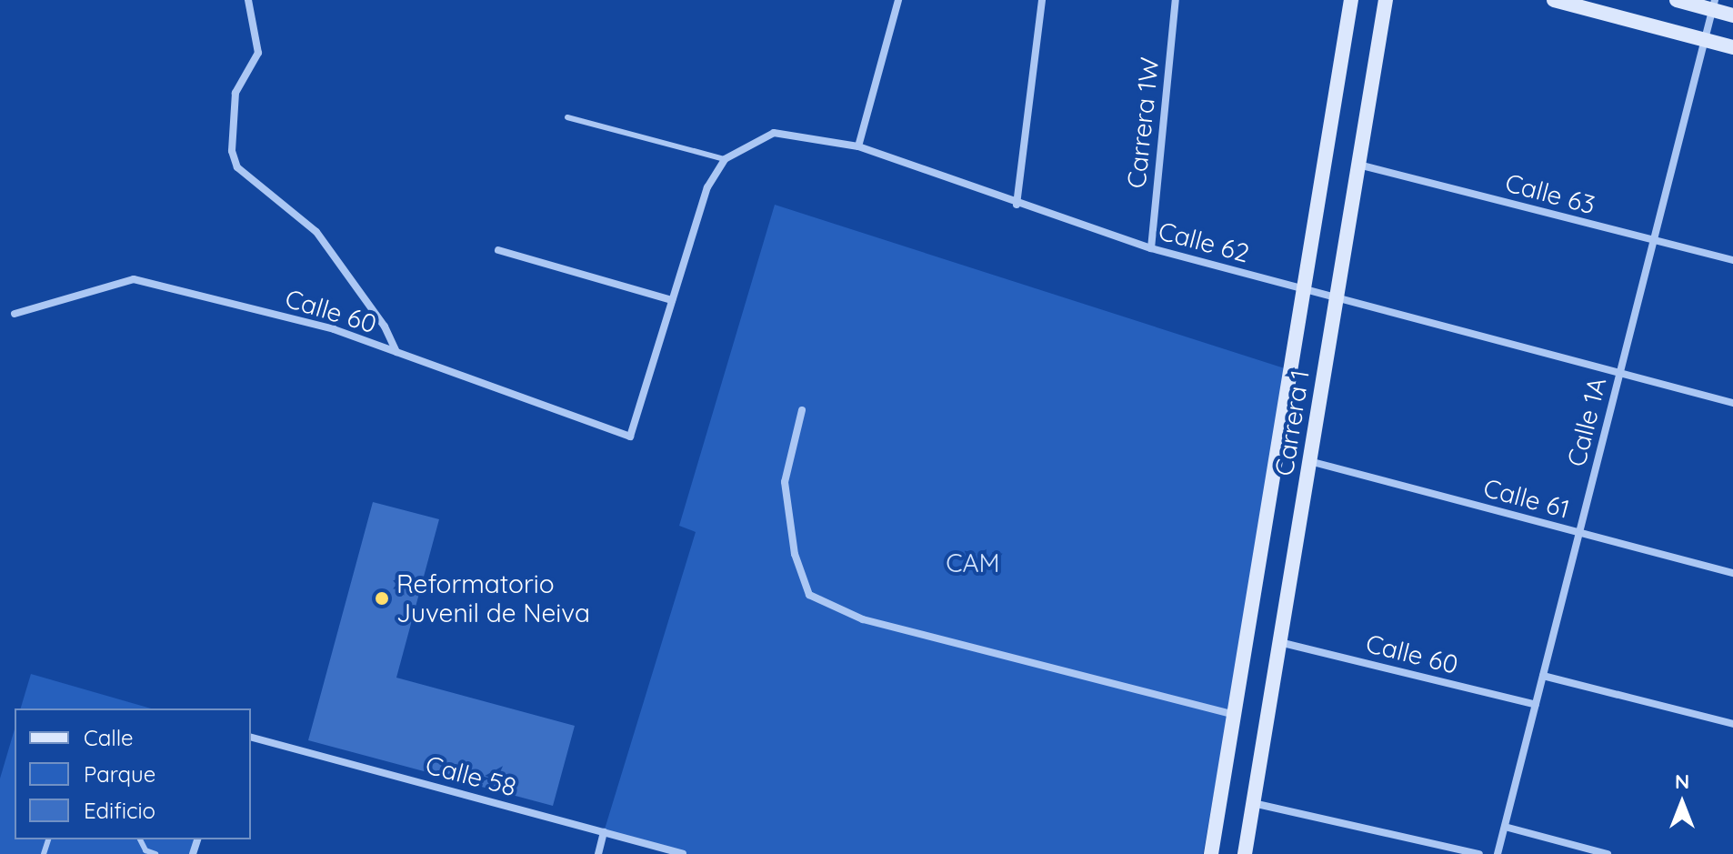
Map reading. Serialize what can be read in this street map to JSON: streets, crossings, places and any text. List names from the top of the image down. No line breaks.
{"streets":{"main road":["Carrera 1"],"street":["Carrera 1W","Calle 63","Calle 62","Calle 60","Calle 1A","Calle 61","Calle 58"]},"crossings":[["Carrera 1W","Calle 62"],["Calle 63","Calle 1A"],["Calle 63","Carrera 1"],["Calle 62","Calle 1A"],["Calle 62","Carrera 1"],["Calle 60","Calle 1A"],["Calle 60","Carrera 1"],["Calle 1A","Calle 61"],["Carrera 1","Calle 61"]],"parks":["CAM"],"places":["Reformatorio Juvenil de Neiva"],"legend":["Calle","Parque","Edificio"],"north":"top"}
